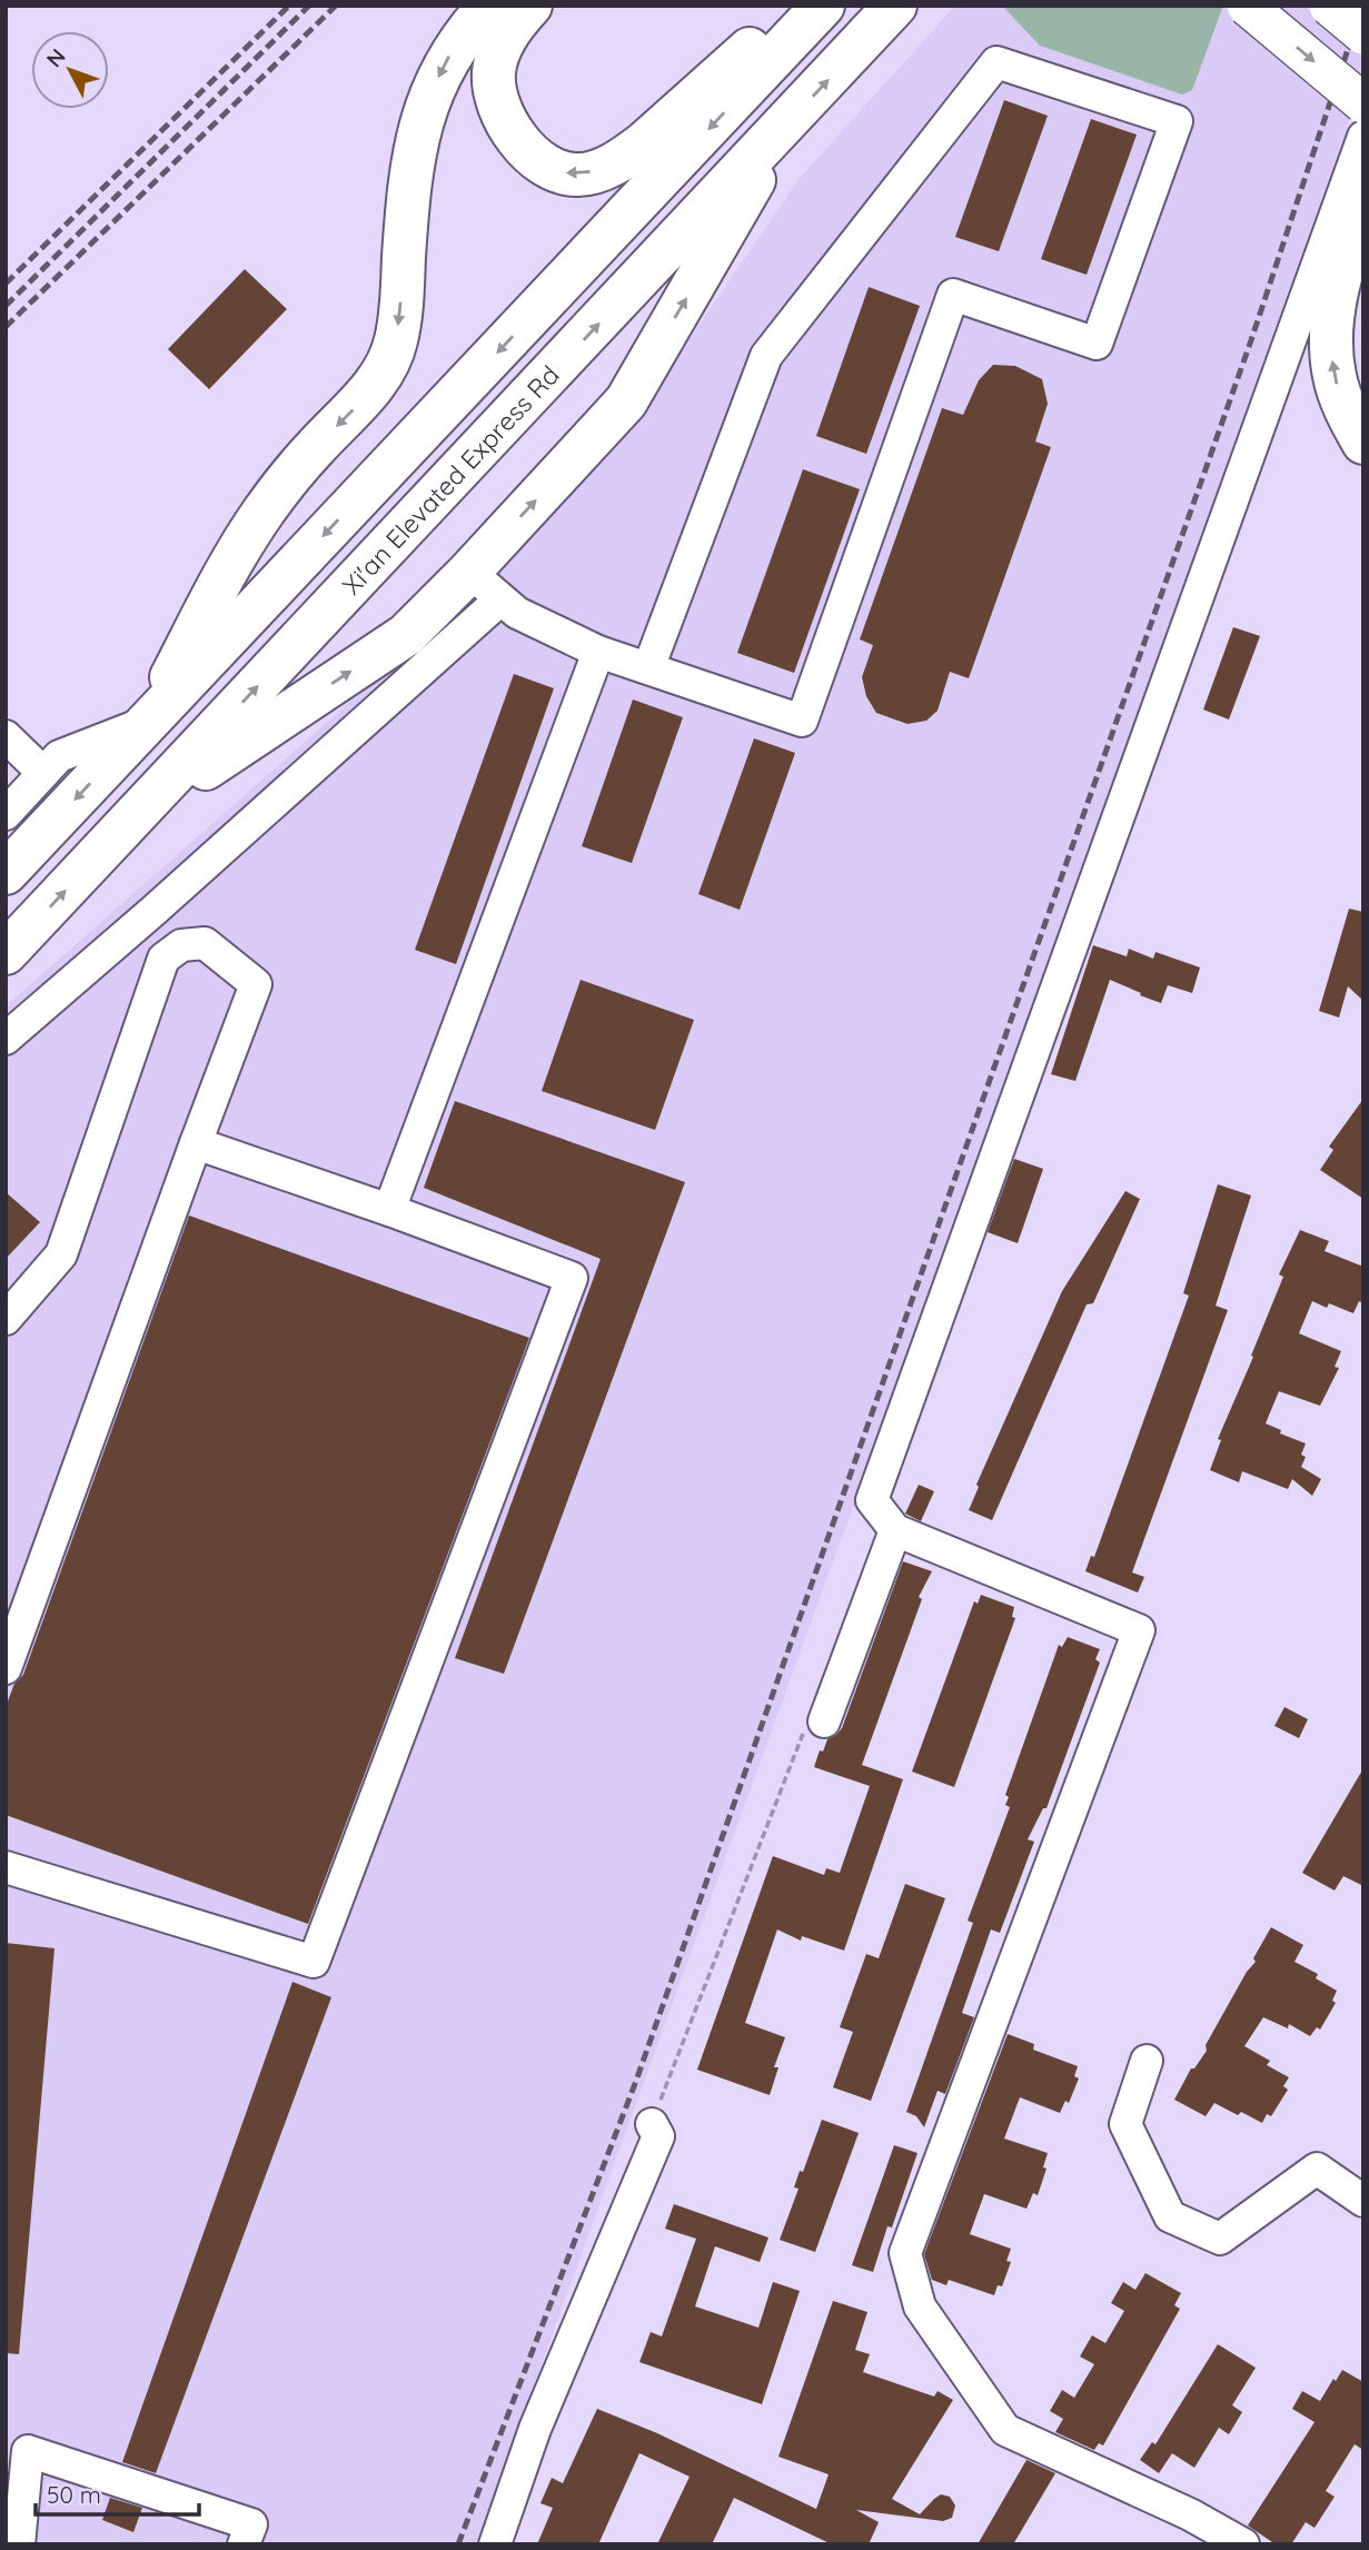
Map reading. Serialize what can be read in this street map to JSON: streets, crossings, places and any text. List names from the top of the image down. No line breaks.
{"streets":{"highway":["Xi'an Elevated Express Rd"]},"scale_bar":"50 m","north":"top left"}
